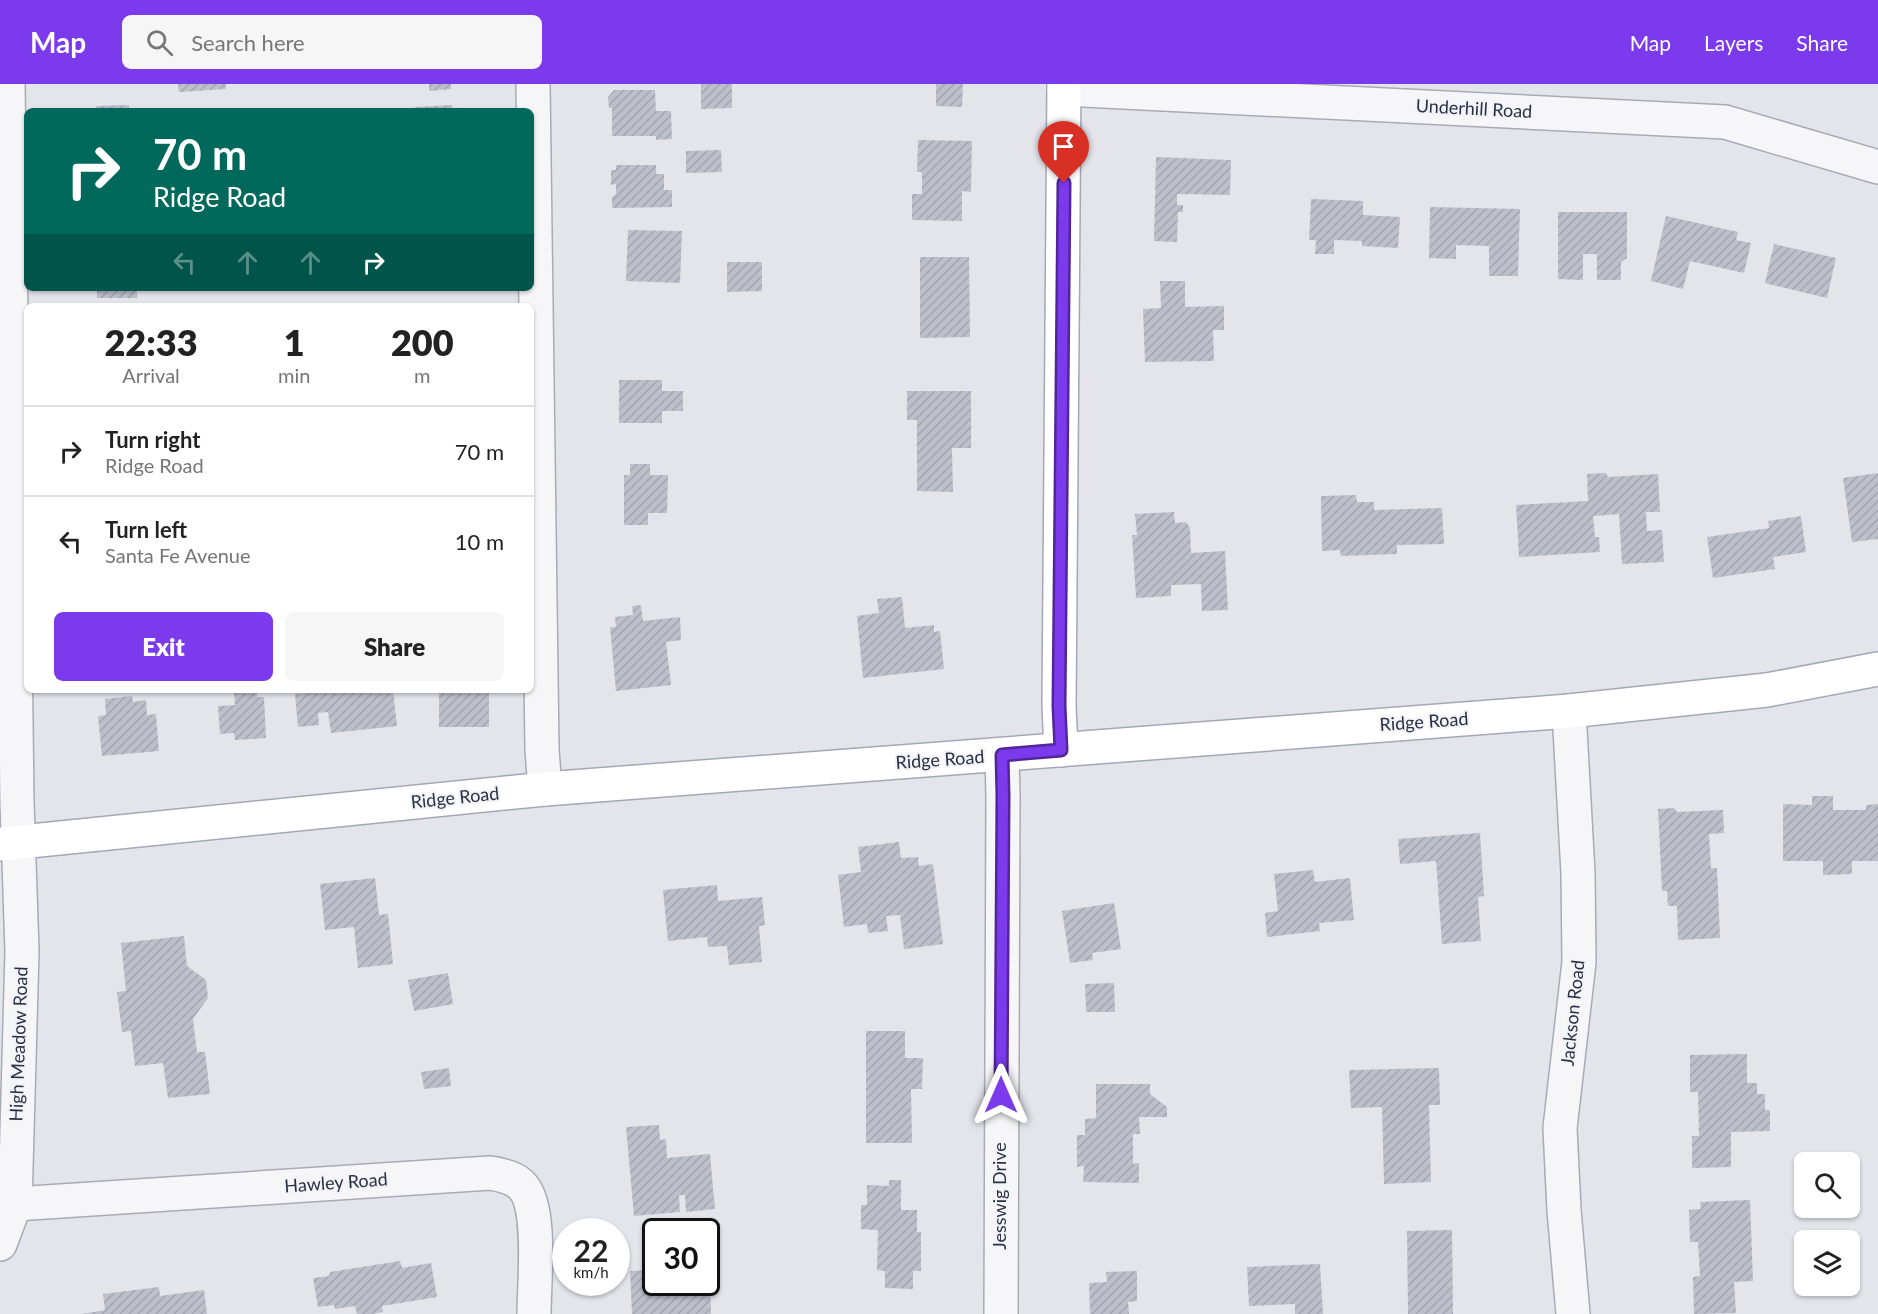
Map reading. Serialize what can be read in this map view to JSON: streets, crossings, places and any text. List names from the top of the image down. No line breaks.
{"streets":{"main road":["Ridge Road"],"street":["Underhill Road","Jackson Road","High Meadow Road","Hawley Road","Jesswig Drive"]},"crossings":[["Ridge Road","Jackson Road"],["Ridge Road","High Meadow Road"],["Ridge Road","Jesswig Drive"],["High Meadow Road","Hawley Road"]],"page":{"header":"Map","search":"Search here","nav":["Map","Layers","Share"],"turn":["70 m","Ridge Road"],"eta":["22:33","Arrival","1","min","200","m"],"list":[{"name":"Turn right","note":"Ridge Road","value":"70 m"},{"name":"Turn left","note":"Santa Fe Avenue","value":"10 m"}],"buttons":["Exit","Share"],"speed":"22 km/h","limit":"30"}}
